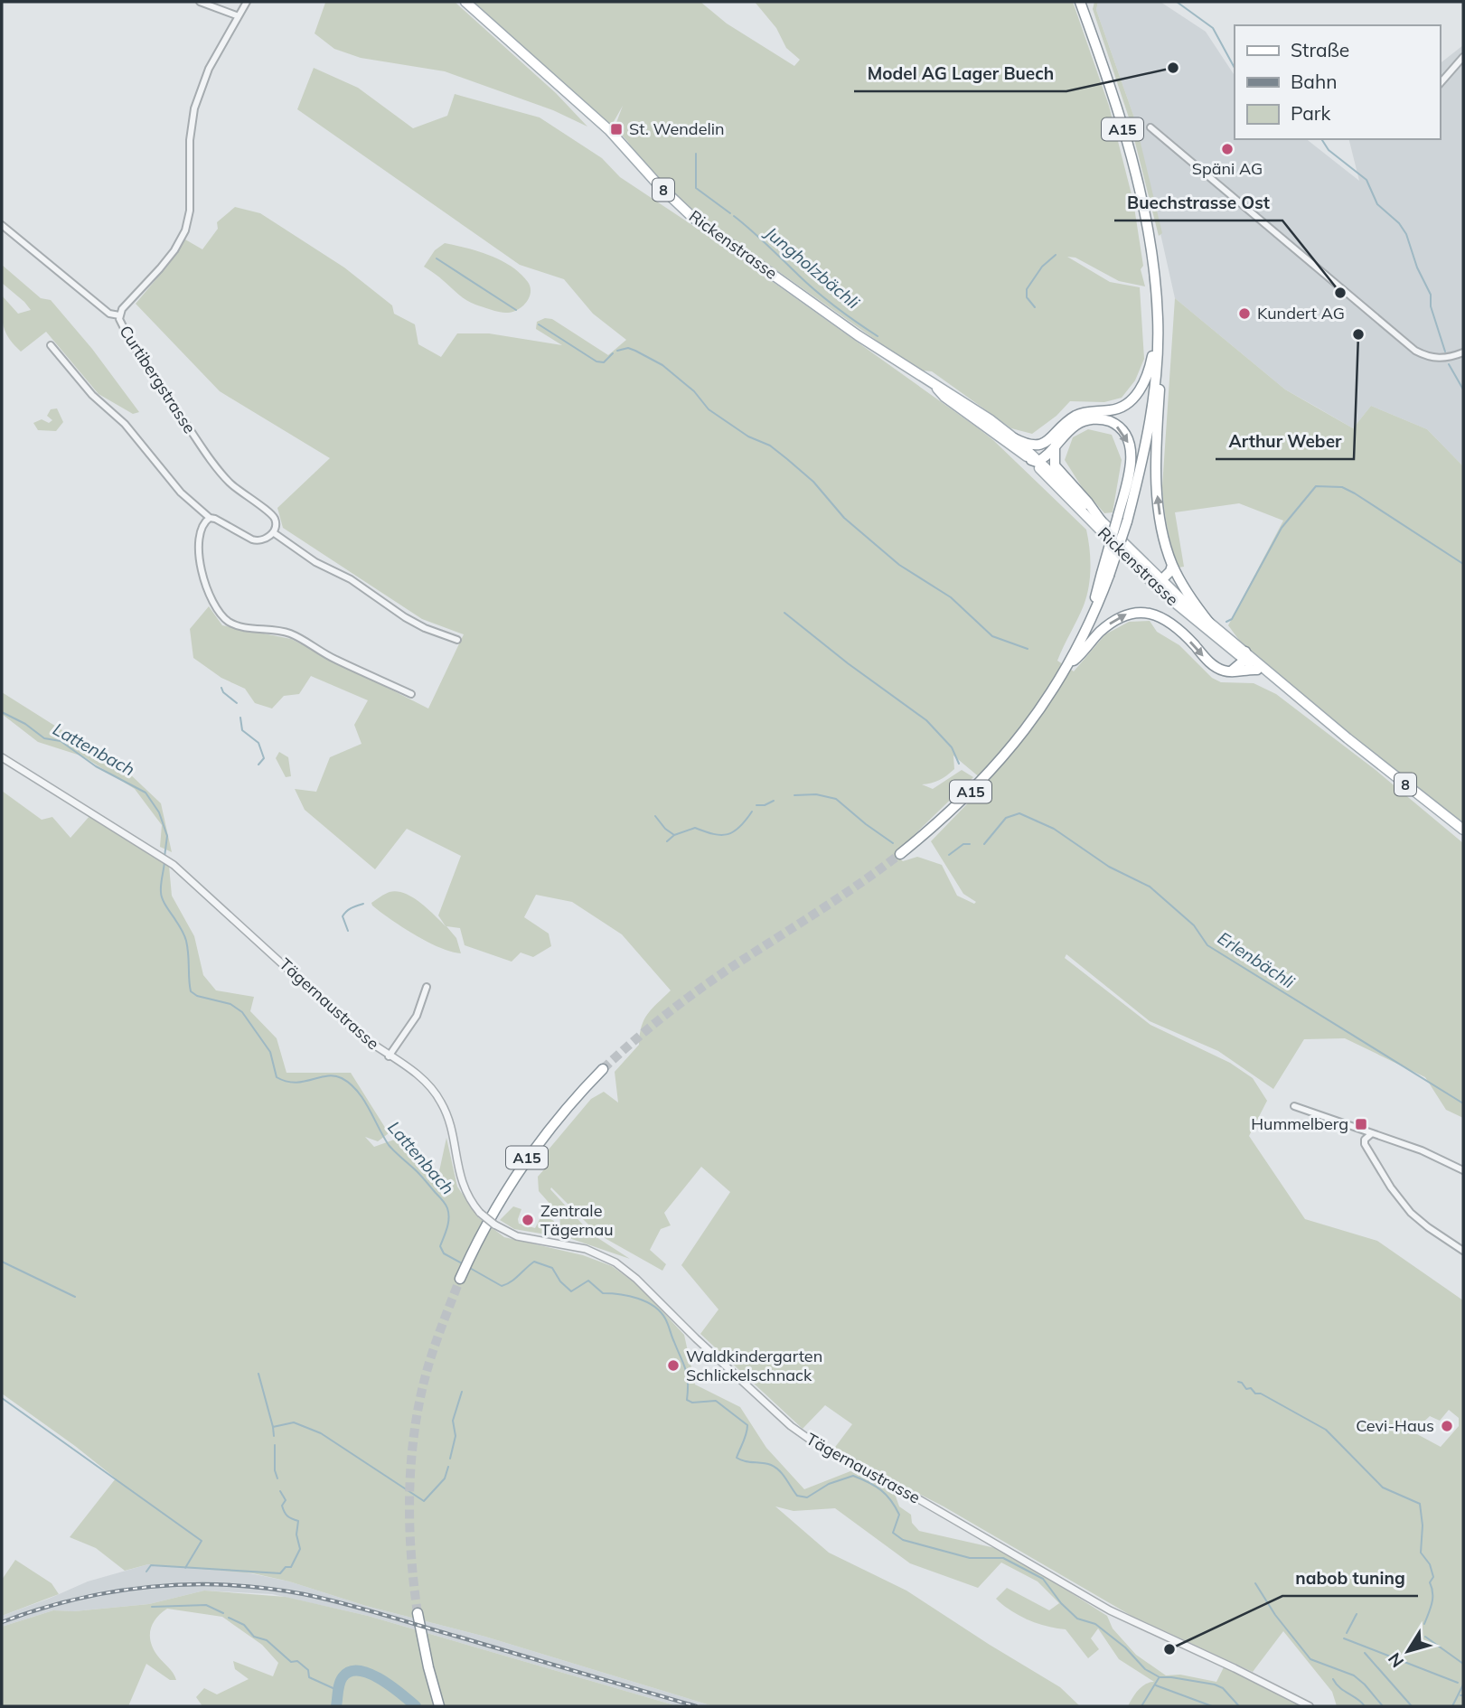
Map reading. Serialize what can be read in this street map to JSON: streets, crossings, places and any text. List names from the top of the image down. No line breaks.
{"streets":{"main road":["A15","8","Rickenstrasse"],"street":["Curtibergstrasse","Tägernaustrasse"]},"water":["Jungholzbächli","Lattenbach","Erlenbächli"],"places":{"other":["Model AG Lager Buech","Späni AG","Buechstrasse Ost","Kundert AG","Arthur Weber","Zentrale Tägernau","Waldkindergarten Schlickelschnack","Cevi-Haus","nabob tuning"],"transit":["St. Wendelin","Hummelberg"]},"legend":["Straße","Bahn","Park"],"north":"bottom left"}
